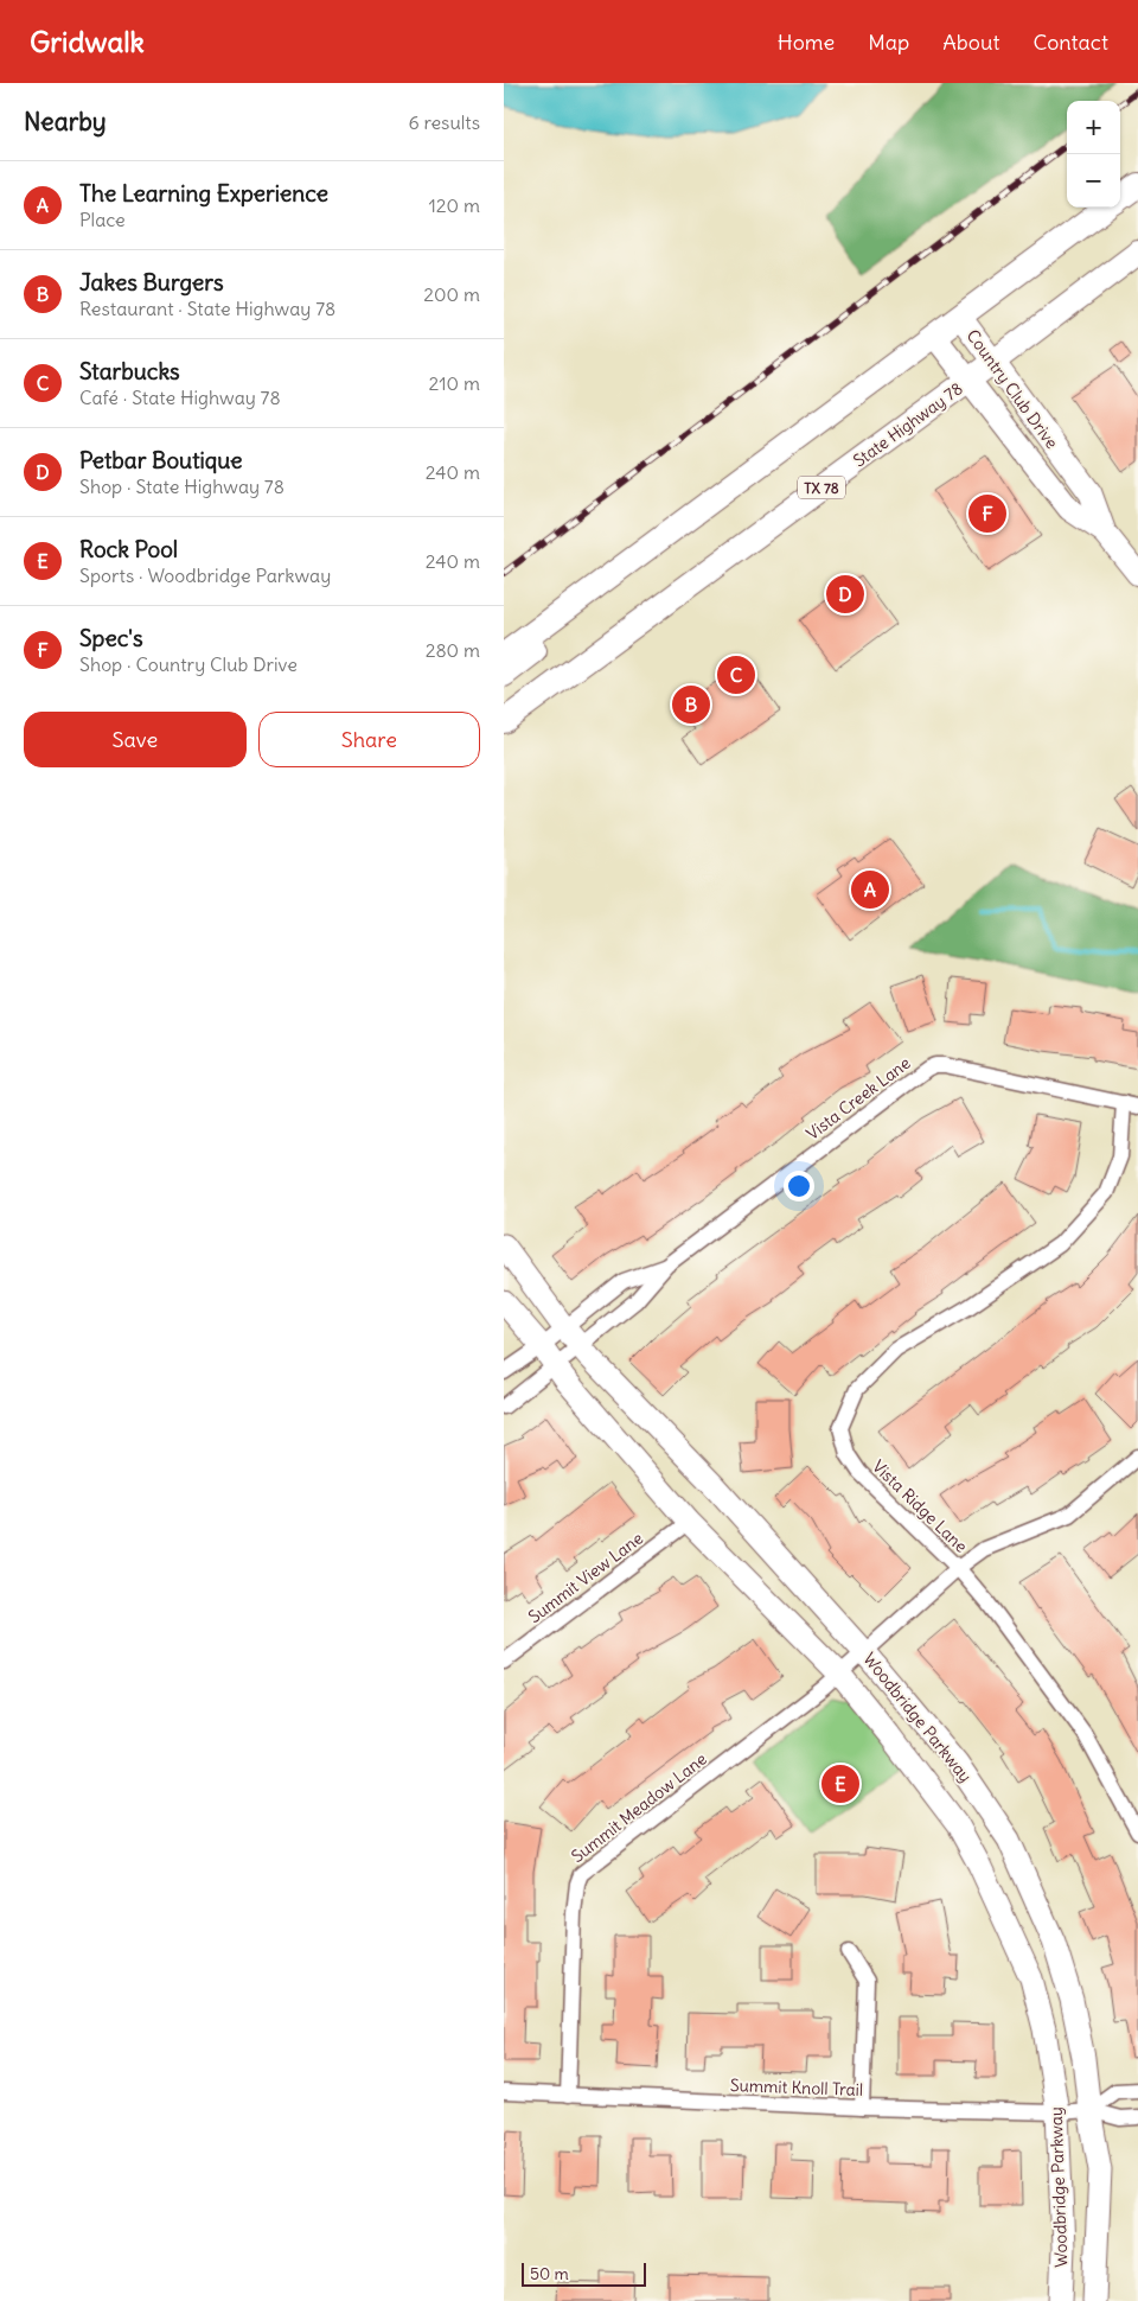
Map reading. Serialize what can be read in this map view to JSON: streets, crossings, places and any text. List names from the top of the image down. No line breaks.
{"streets":{"main road":["Country Club Drive","State Highway 78","TX 78","Woodbridge Parkway"],"street":["Vista Creek Lane","Vista Ridge Lane","Summit View Lane","Summit Meadow Lane","Summit Knoll Trail"]},"crossings":[["Country Club Drive","State Highway 78"],["Vista Creek Lane","Vista Ridge Lane"],["Vista Creek Lane","Woodbridge Parkway"],["Vista Ridge Lane","Summit Meadow Lane"],["Summit View Lane","Woodbridge Parkway"],["Woodbridge Parkway","Summit Meadow Lane"],["Woodbridge Parkway","Summit Knoll Trail"],["Summit Meadow Lane","Summit Knoll Trail"]],"scale_bar":"50 m","page":{"header":"Gridwalk","nav":["Home","Map","About","Contact"],"heading":["Nearby","6 results"],"map_buttons":["+","−"],"list":[{"mark":"A","name":"The Learning Experience","note":"Place","value":"120 m"},{"mark":"B","name":"Jakes Burgers","note":"Restaurant · State Highway 78","value":"200 m"},{"mark":"C","name":"Starbucks","note":"Café · State Highway 78","value":"210 m"},{"mark":"D","name":"Petbar Boutique","note":"Shop · State Highway 78","value":"240 m"},{"mark":"E","name":"Rock Pool","note":"Sports · Woodbridge Parkway","value":"240 m"},{"mark":"F","name":"Spec's","note":"Shop · Country Club Drive","value":"280 m"}],"pins":["F","D","C","B","A","E"],"buttons":["Save","Share"],"scale":"50 m"}}
